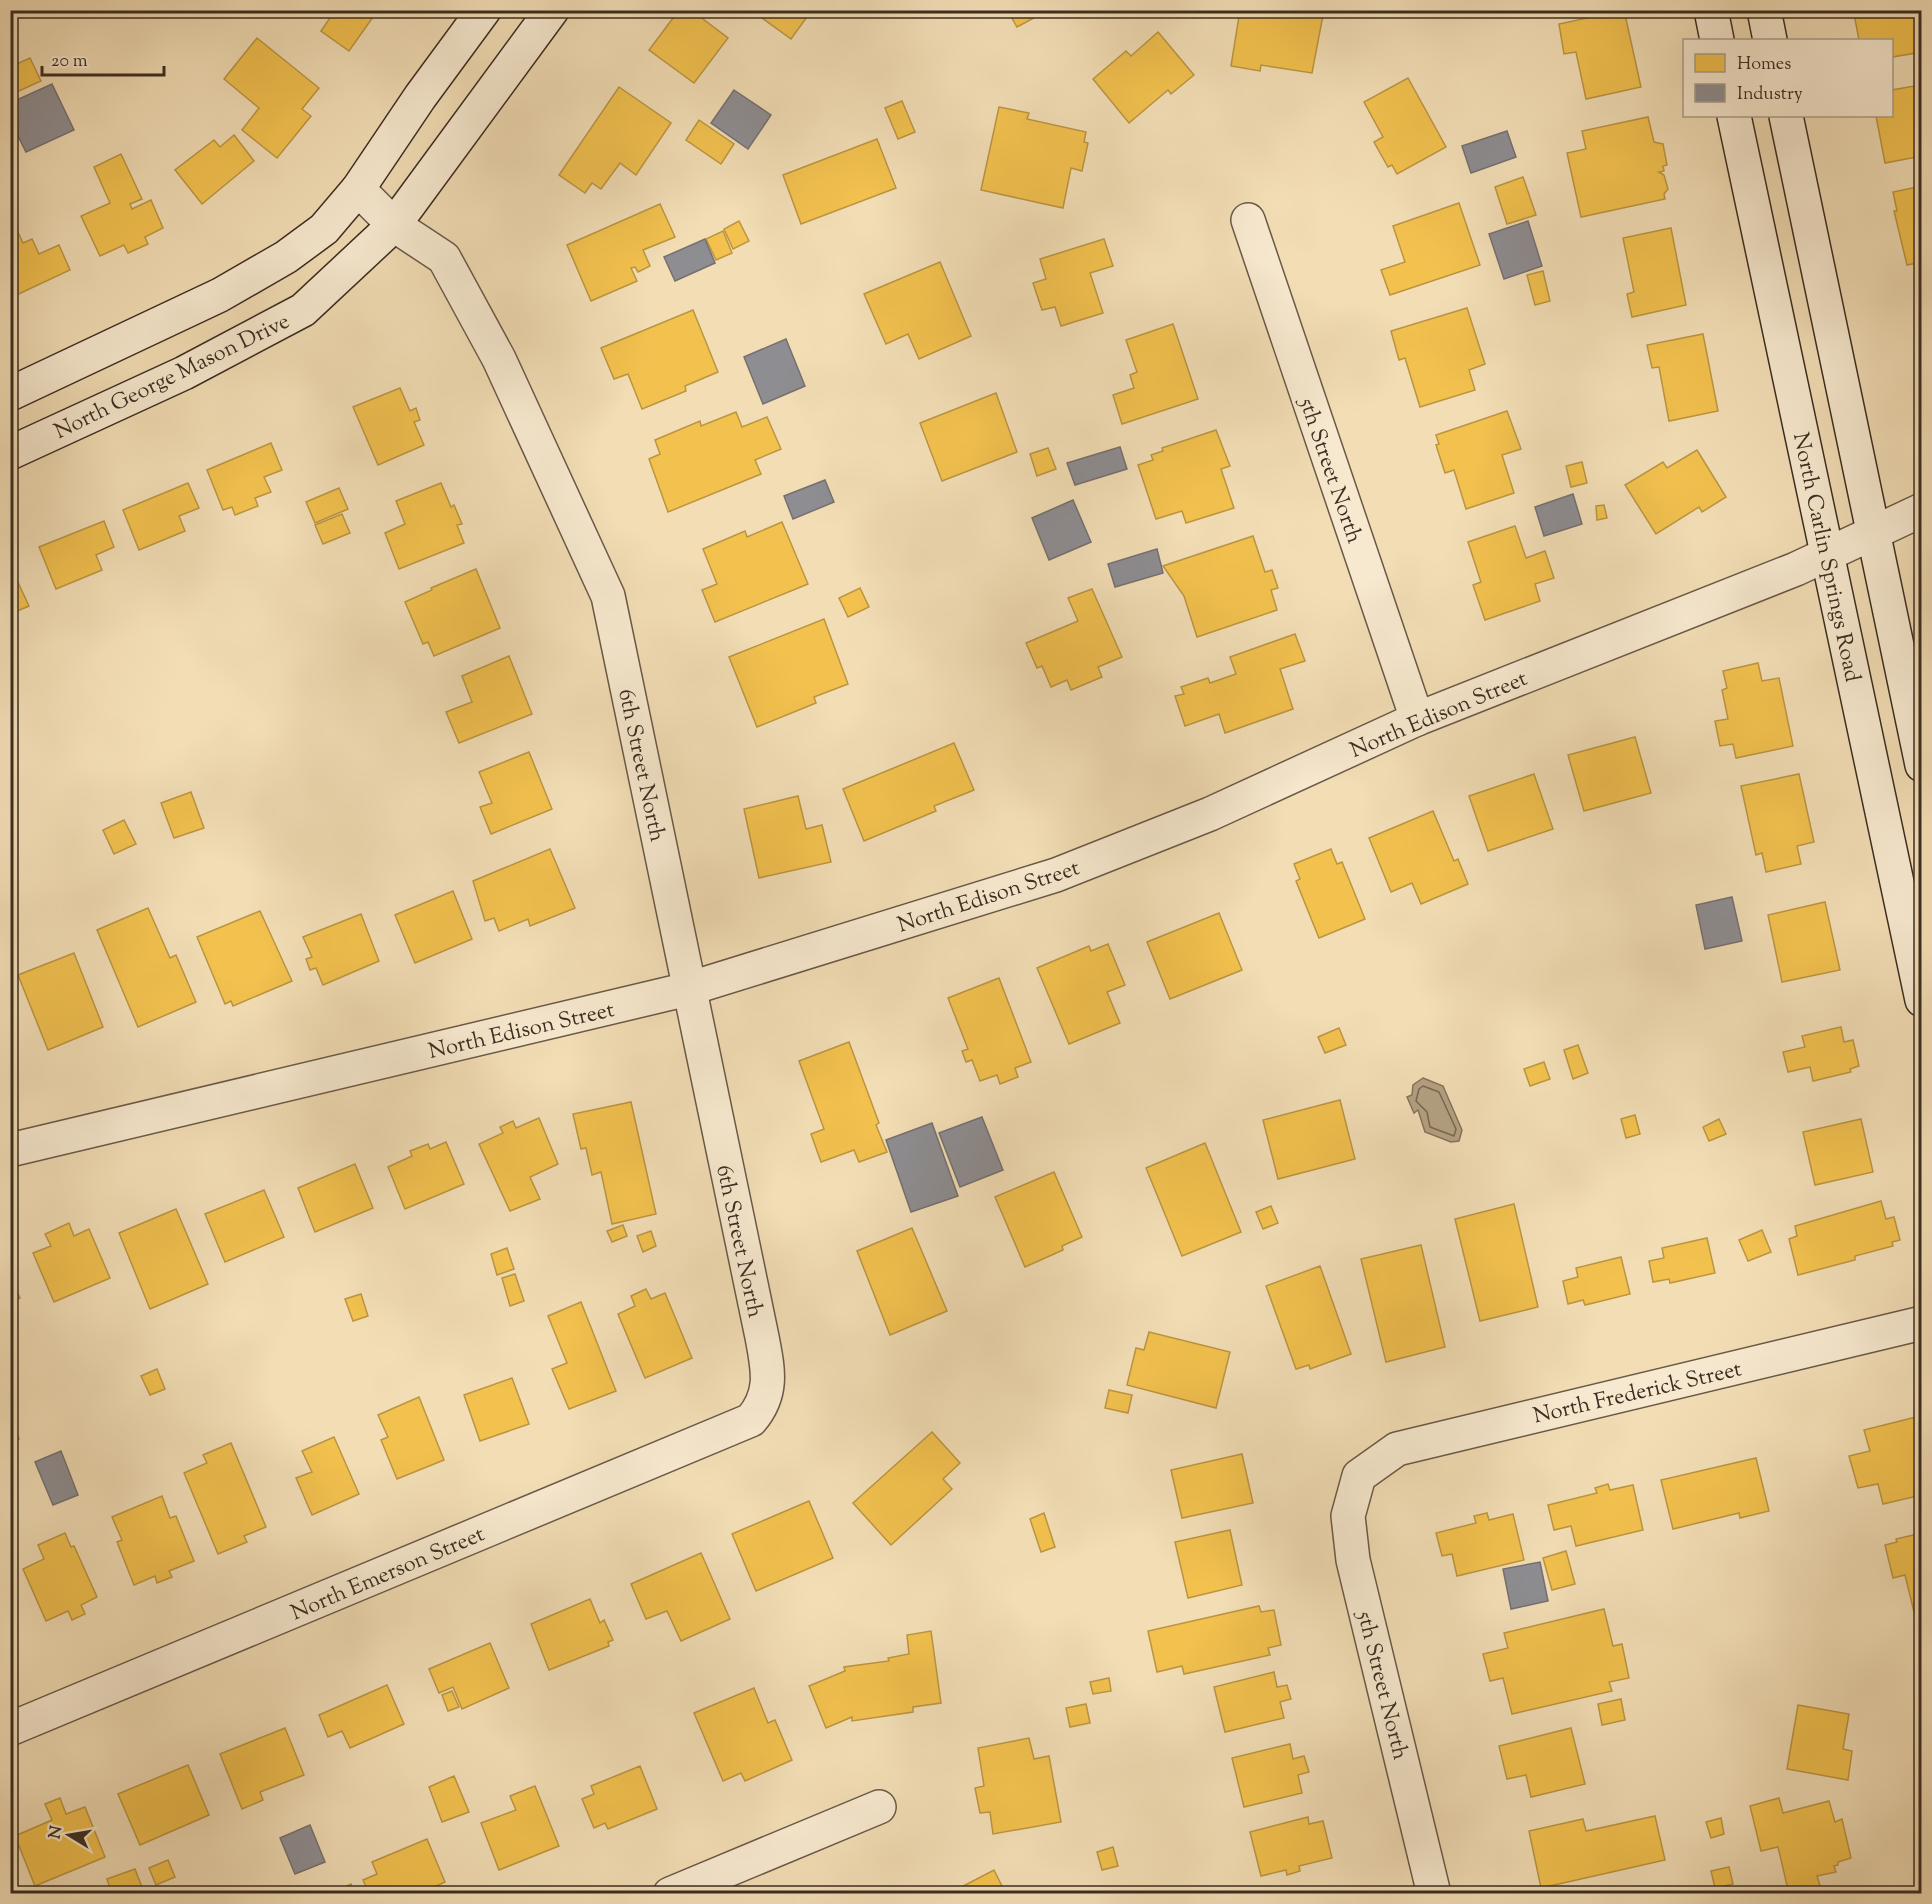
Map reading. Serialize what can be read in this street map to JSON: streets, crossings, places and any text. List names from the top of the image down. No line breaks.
{"streets":{"street":["North George Mason Drive","5th Street North","North Carlin Springs Road","North Edison Street","6th Street North","North Frederick Street","North Emerson Street"]},"crossings":[["North George Mason Drive","6th Street North"],["5th Street North","North Edison Street"],["5th Street North","North Frederick Street"],["North Carlin Springs Road","North Edison Street"],["North Edison Street","6th Street North"],["6th Street North","North Emerson Street"]],"legend":["Homes","Industry"],"scale_bar":"20 m","north":"left"}
